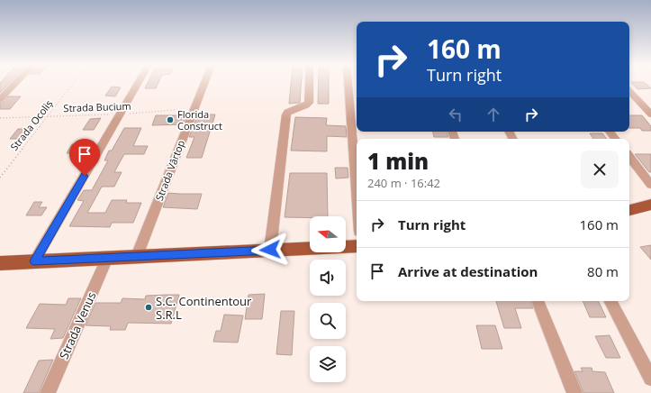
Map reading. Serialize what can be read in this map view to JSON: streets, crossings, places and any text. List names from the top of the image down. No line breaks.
{"streets":{"street":["Strada Vârtop","Strada Venus"],"path":["Strada Bucium","Strada Ocoliș"]},"crossings":[["Strada Bucium","Strada Ocoliș"],["Strada Bucium","Strada Vârtop"]],"places":["Florida Construct","S.C. Continentour S.R.L"],"north":"left","page":{"turn":["160 m","Turn right"],"heading":["1 min","240 m · 16:42"],"list":[{"name":"Turn right","value":"160 m"},{"name":"Arrive at destination","value":"80 m"}]}}
